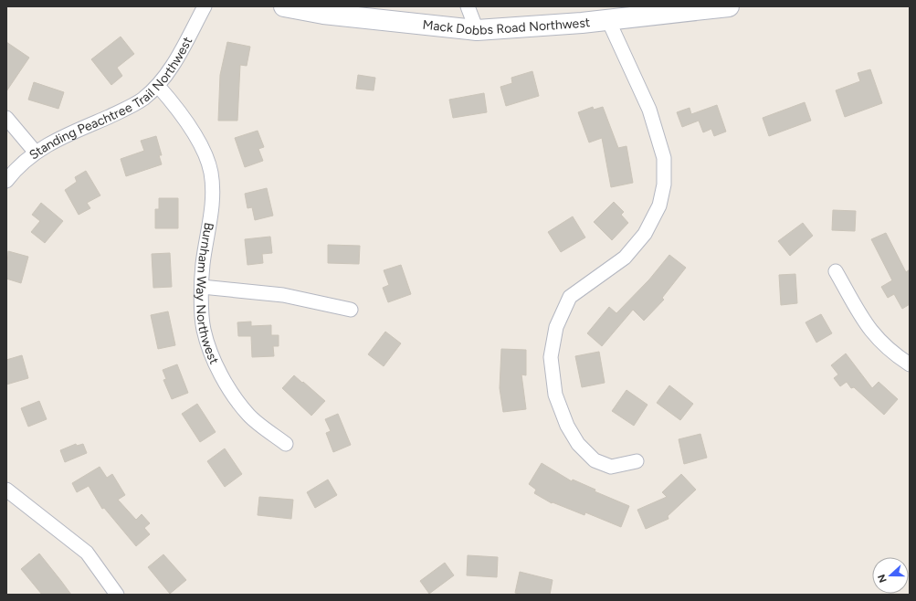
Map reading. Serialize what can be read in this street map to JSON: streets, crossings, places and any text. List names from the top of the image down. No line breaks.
{"streets":{"street":["Mack Dobbs Road Northwest","Standing Peachtree Trail Northwest","Burnham Way Northwest"]},"crossings":[["Standing Peachtree Trail Northwest","Burnham Way Northwest"]],"north":"left"}
